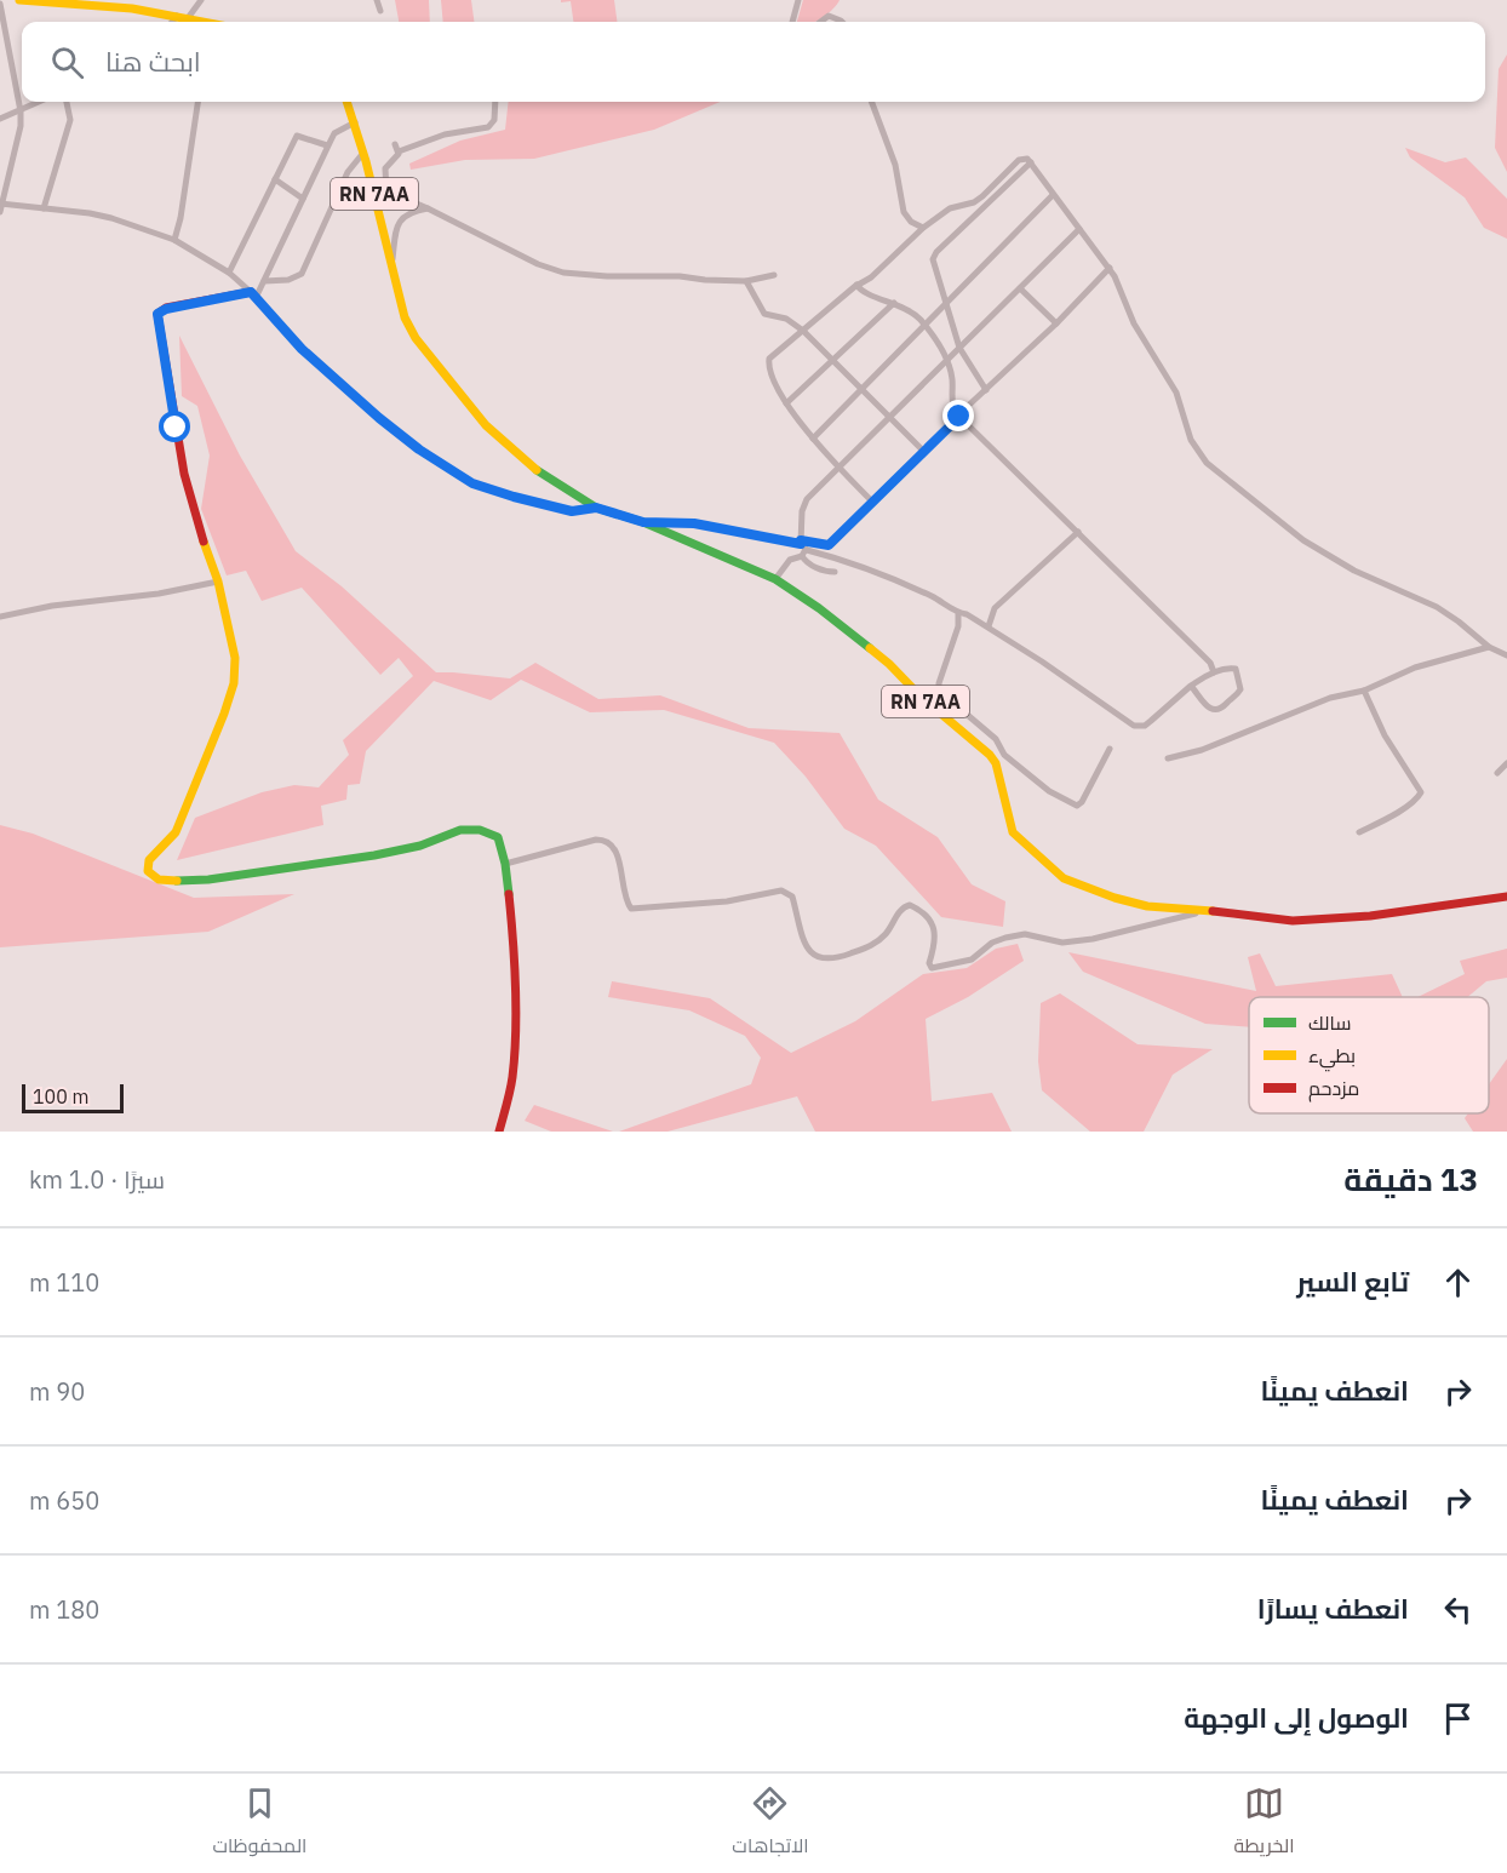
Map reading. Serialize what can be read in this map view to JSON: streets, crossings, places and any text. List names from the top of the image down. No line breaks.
{"streets":{"main road":["RN 7AA"]},"legend":["سالك","بطيء","مزدحم"],"scale_bar":"100 m","page":{"search":"ابحث هنا","scale":"100 m","heading":["13 دقيقة","سيرًا · 1.0 km"],"list":[["تابع السير","110 m"],["انعطف يمينًا","90 m"],["انعطف يمينًا","650 m"],["انعطف يسارًا","180 m"],"الوصول إلى الوجهة"],"nav":["الخريطة","الاتجاهات","المحفوظات"]}}
